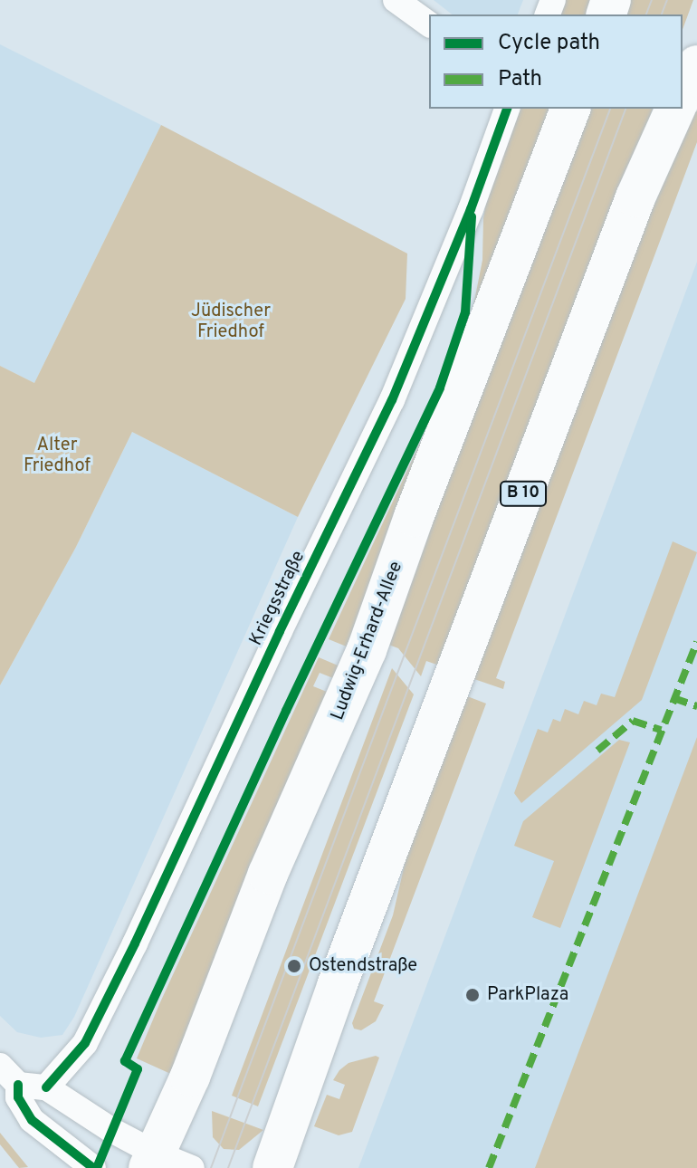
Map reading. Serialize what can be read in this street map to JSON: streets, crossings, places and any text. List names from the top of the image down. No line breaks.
{"streets":{"main road":["B 10","Ludwig-Erhard-Allee"],"street":["Kriegsstraße"]},"parks":["Jüdischer Friedhof","Alter Friedhof"],"places":["Ostendstraße","ParkPlaza"],"legend":["Cycle path","Path"]}
